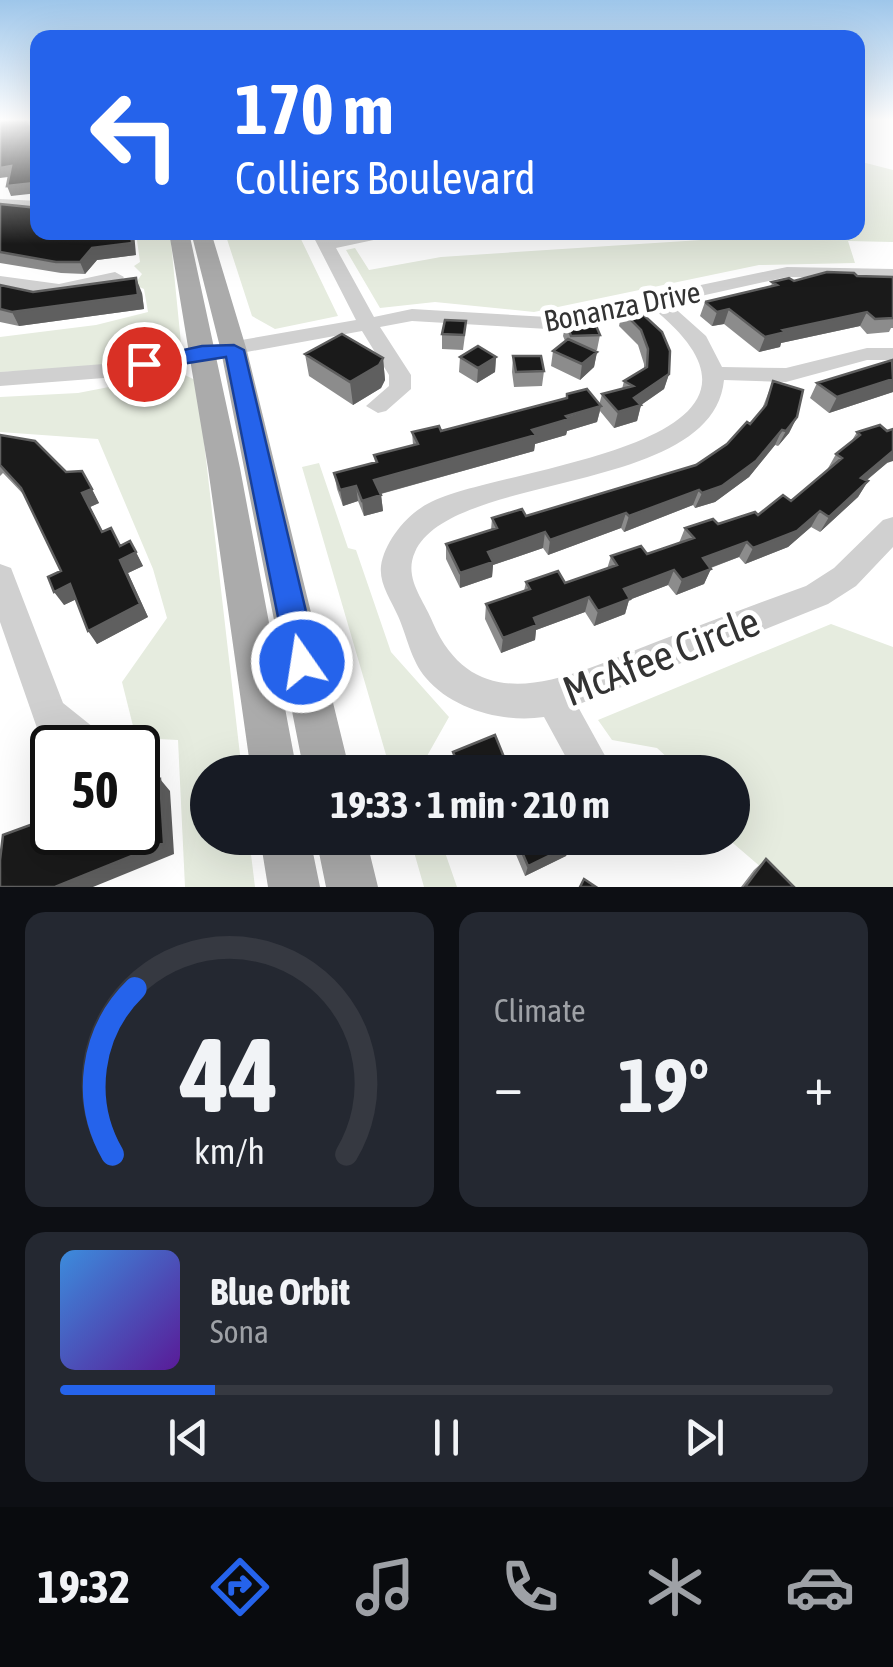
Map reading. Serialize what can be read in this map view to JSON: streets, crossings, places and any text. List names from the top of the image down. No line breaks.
{"streets":{"street":["Bonanza Drive","McAfee Circle"]},"page":{"turn":["170 m","Colliers Boulevard"],"limit":"50","trip":"19:33 · 1 min · 210 m","tile":"Climate","heat":["−","19°","+"],"song":["Blue Orbit","Sona"],"tabs":"19:32","gauge":["44","km/h"]}}
